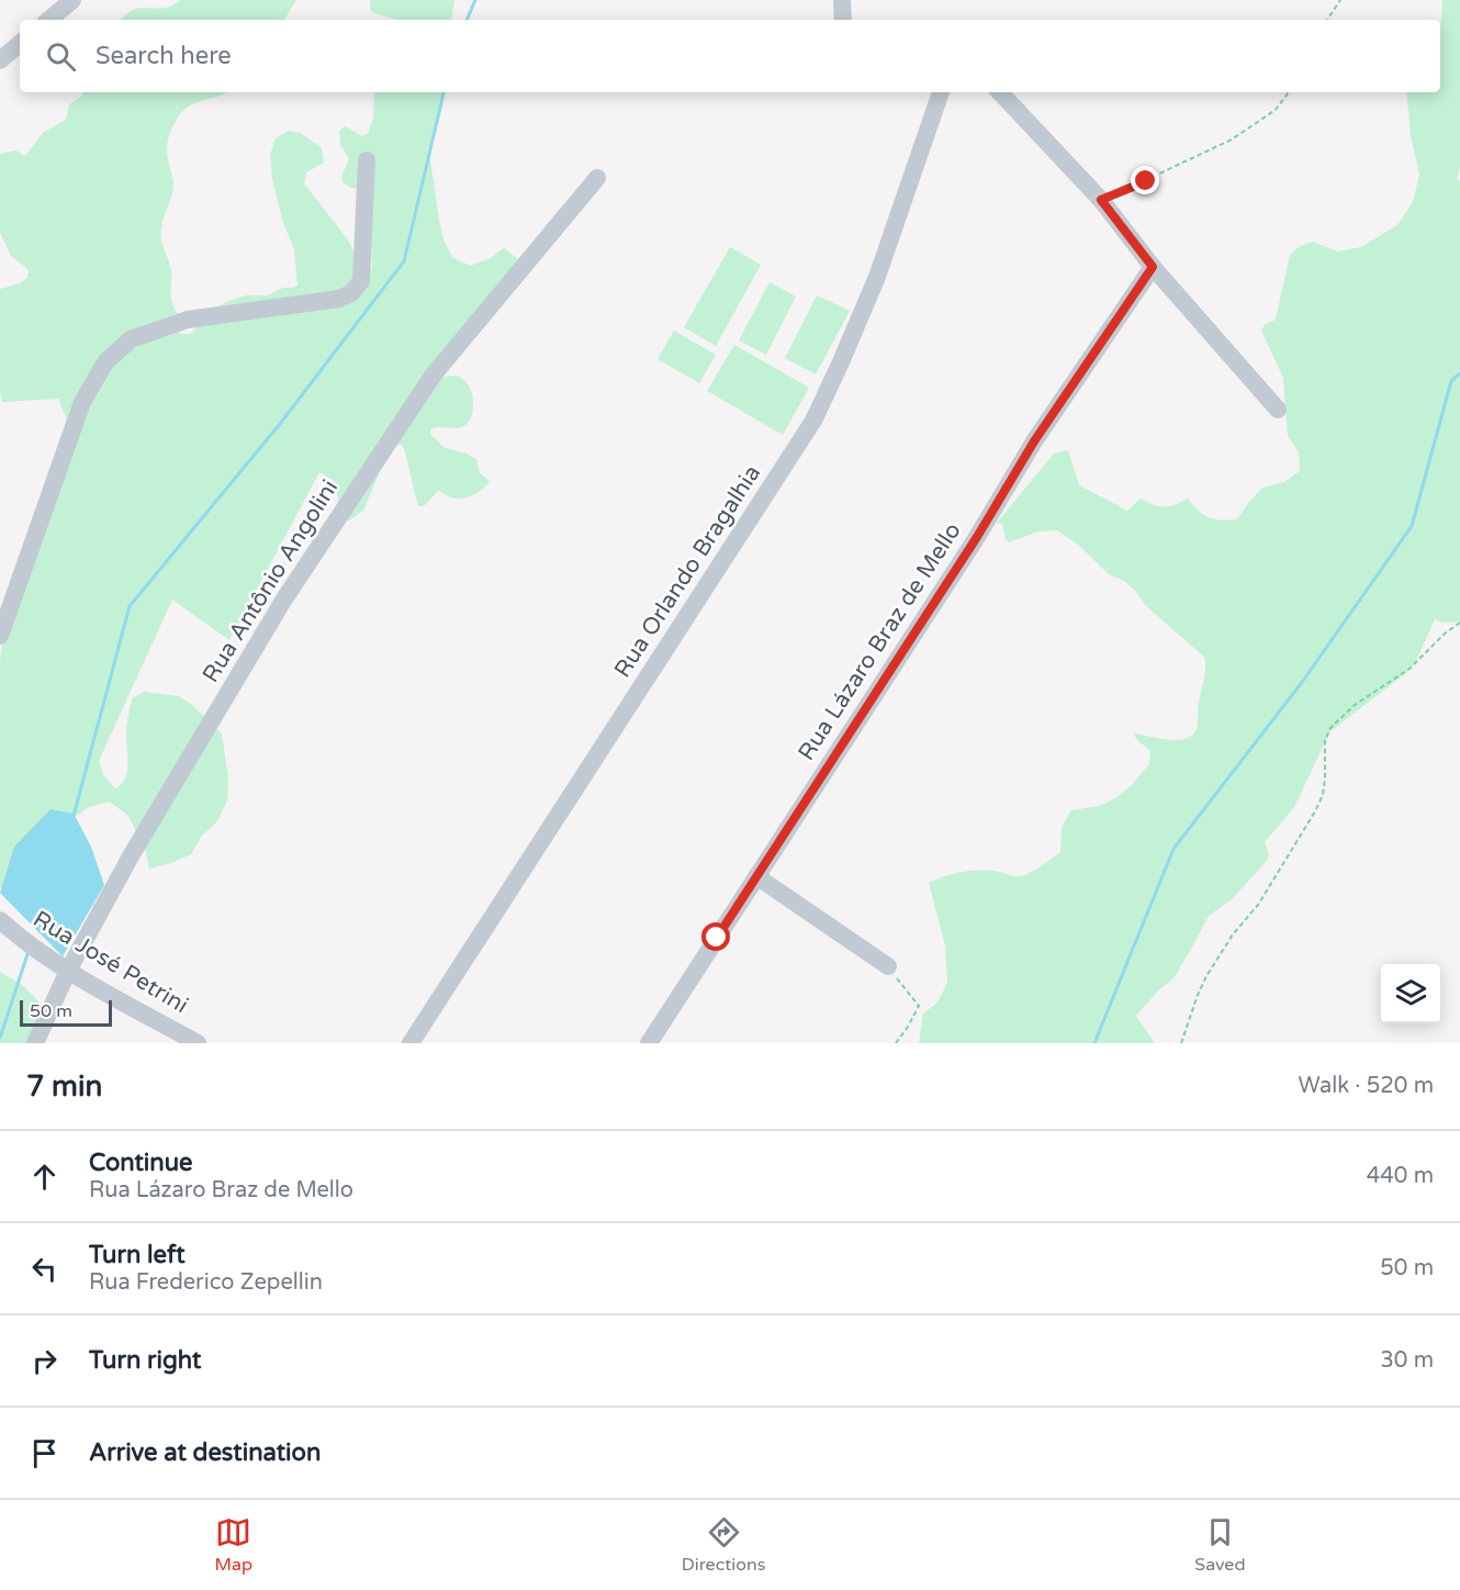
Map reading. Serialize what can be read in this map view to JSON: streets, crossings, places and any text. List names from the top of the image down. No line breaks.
{"streets":{"street":["Rua Orlando Bragalhia","Rua Antônio Angolini","Rua Lázaro Braz de Mello","Rua José Petrini"]},"crossings":[["Rua Antônio Angolini","Rua José Petrini"]],"scale_bar":"50 m","page":{"search":"Search here","scale":"50 m","heading":["7 min","Walk · 520 m"],"list":[["Continue","Rua Lázaro Braz de Mello","440 m"],["Turn left","Rua Frederico Zepellin","50 m"],["Turn right","30 m"],"Arrive at destination"],"nav":["Map","Directions","Saved"]}}
